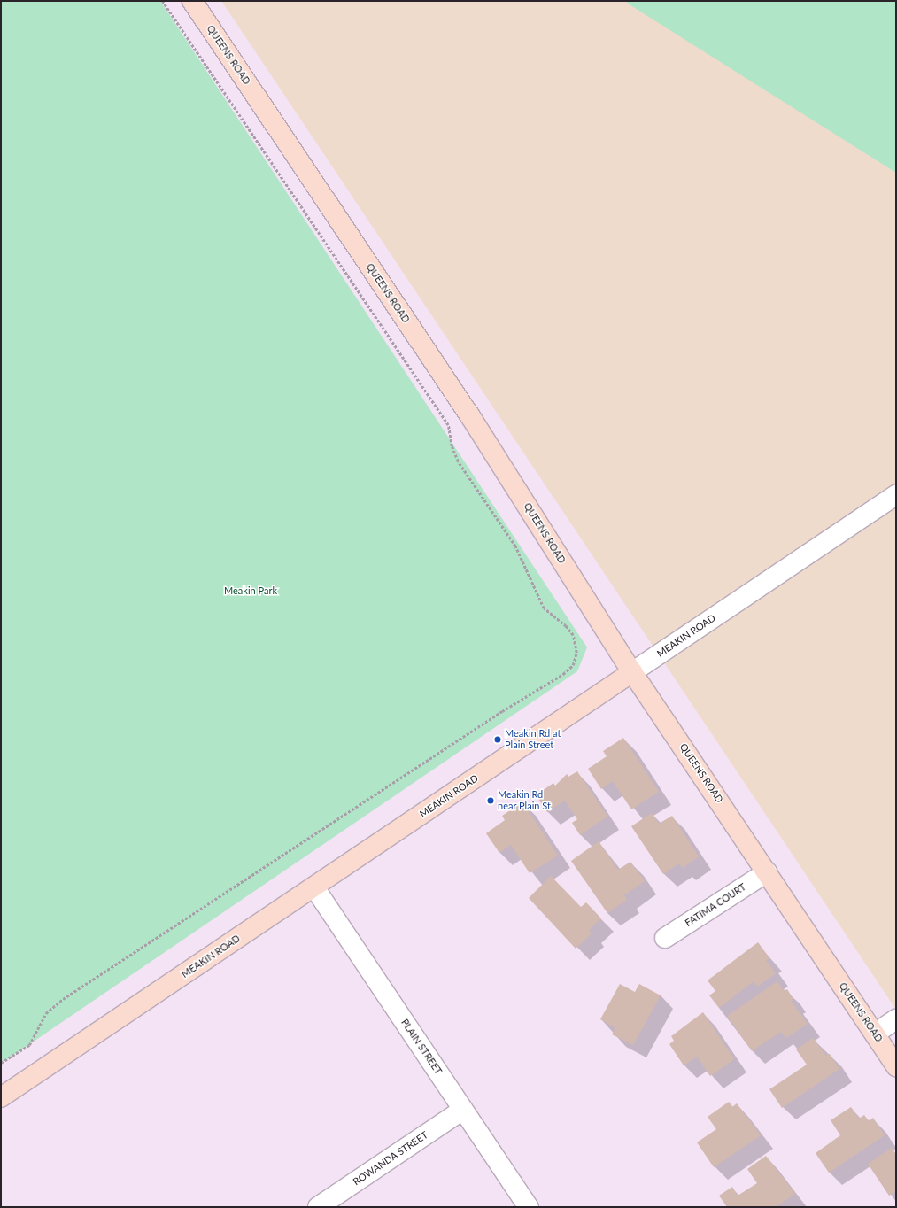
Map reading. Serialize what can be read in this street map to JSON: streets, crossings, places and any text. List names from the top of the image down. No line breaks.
{"streets":{"street":["QUEENS ROAD","MEAKIN ROAD","FATIMA COURT","PLAIN STREET","ROWANDA STREET"]},"crossings":[["QUEENS ROAD","MEAKIN ROAD"],["QUEENS ROAD","FATIMA COURT"],["MEAKIN ROAD","PLAIN STREET"],["PLAIN STREET","ROWANDA STREET"]],"parks":["Meakin Park"],"places":["Meakin Rd at Plain Street","Meakin Rd near Plain St"]}
